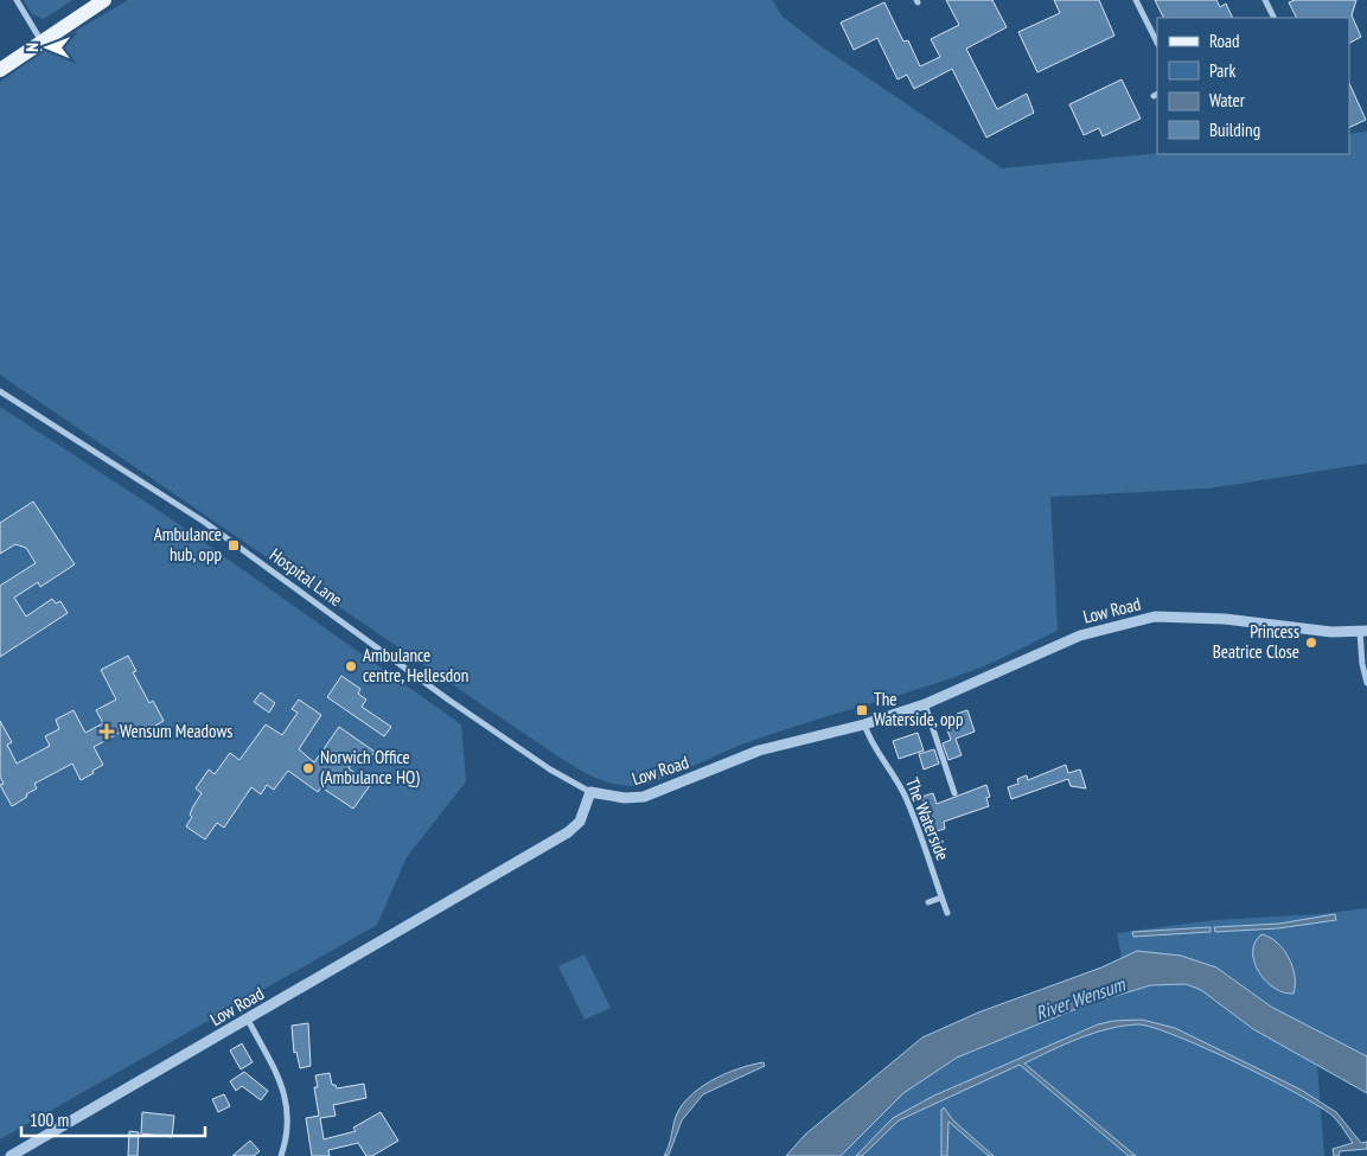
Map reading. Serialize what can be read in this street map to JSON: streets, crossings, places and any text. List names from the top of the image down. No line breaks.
{"streets":{"street":["Hospital Lane","Low Road","The Waterside"]},"crossings":[["Hospital Lane","Low Road"],["Low Road","The Waterside"]],"water":["River Wensum"],"places":{"transit":["Ambulance hub, opp","The Waterside, opp"],"other":["Princess Beatrice Close","Ambulance centre, Hellesdon","Norwich Office (Ambulance HQ)"],"health":["Wensum Meadows"]},"legend":["Road","Park","Water","Building"],"scale_bar":"100 m","north":"left"}
